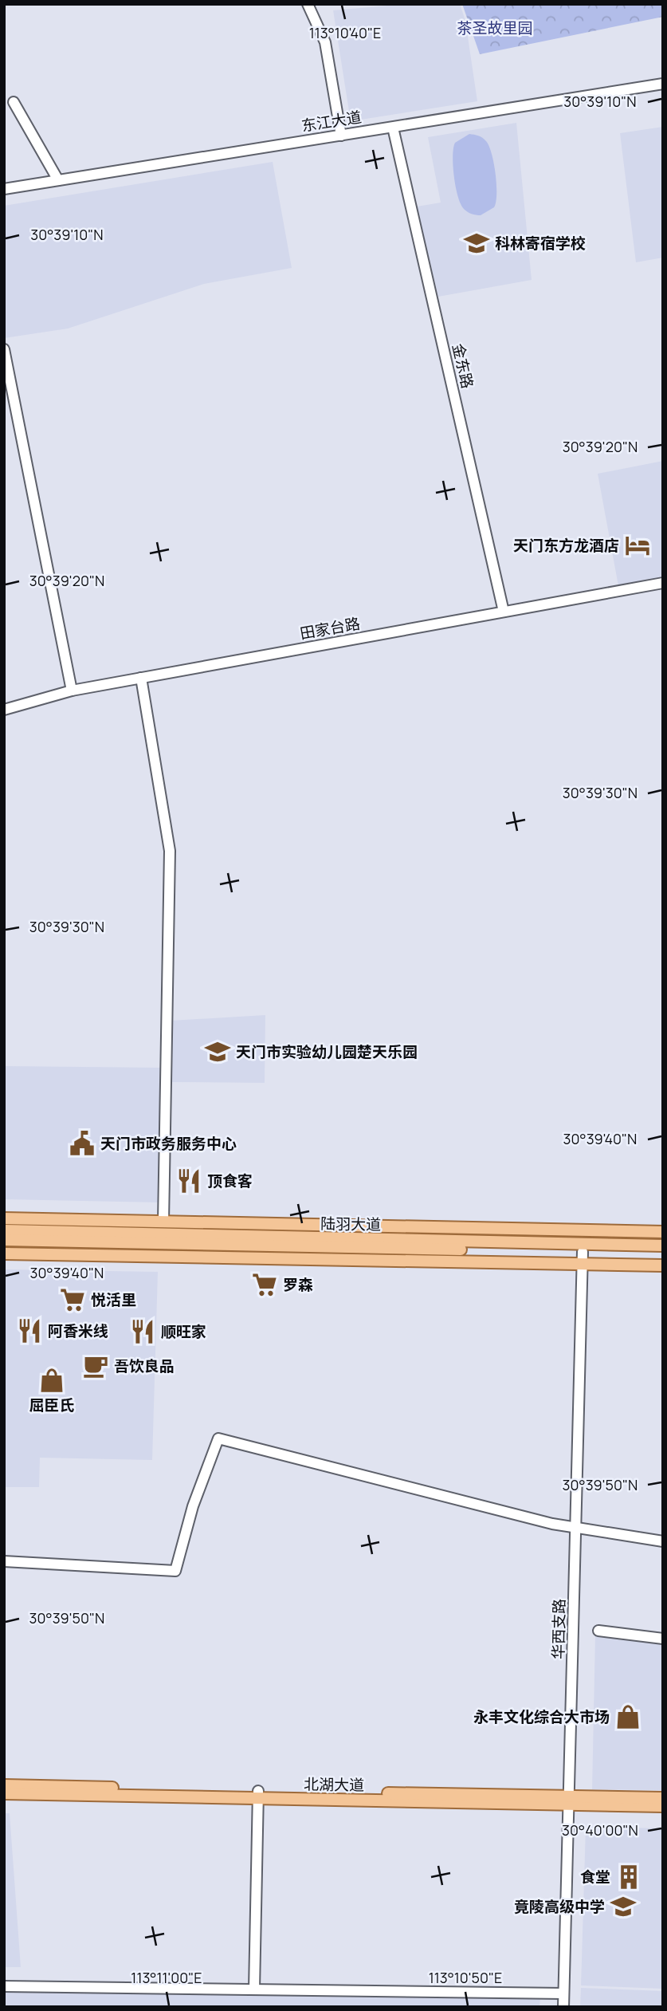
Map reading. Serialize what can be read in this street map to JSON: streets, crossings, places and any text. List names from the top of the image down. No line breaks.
{"streets":{"main road":["陆羽大道","北湖大道"],"street":["东江大道","金东路","田家台路","华西支路"]},"crossings":[["东江大道","金东路"],["金东路","田家台路"],["陆羽大道","华西支路"],["华西支路","北湖大道"]],"parks":["茶圣故里园"],"places":{"school or university":["科林寄宿学校","天门市实验幼儿园楚天乐园","竟陵高级中学"],"hotel":["天门东方龙酒店"],"public building":["天门市政务服务中心"],"restaurant":["顶食客","阿香米线","顺旺家"],"supermarket":["罗森","悦活里"],"cafe":["吾饮良品"],"shop":["屈臣氏","永丰文化综合大市场"],"building":["食堂"]},"coordinates":["113°10'40\"E","30°39'10\"N","30°39'20\"N","30°39'30\"N","30°39'40\"N","30°39'50\"N","30°40'00\"N","113°11'00\"E","113°10'50\"E"]}
